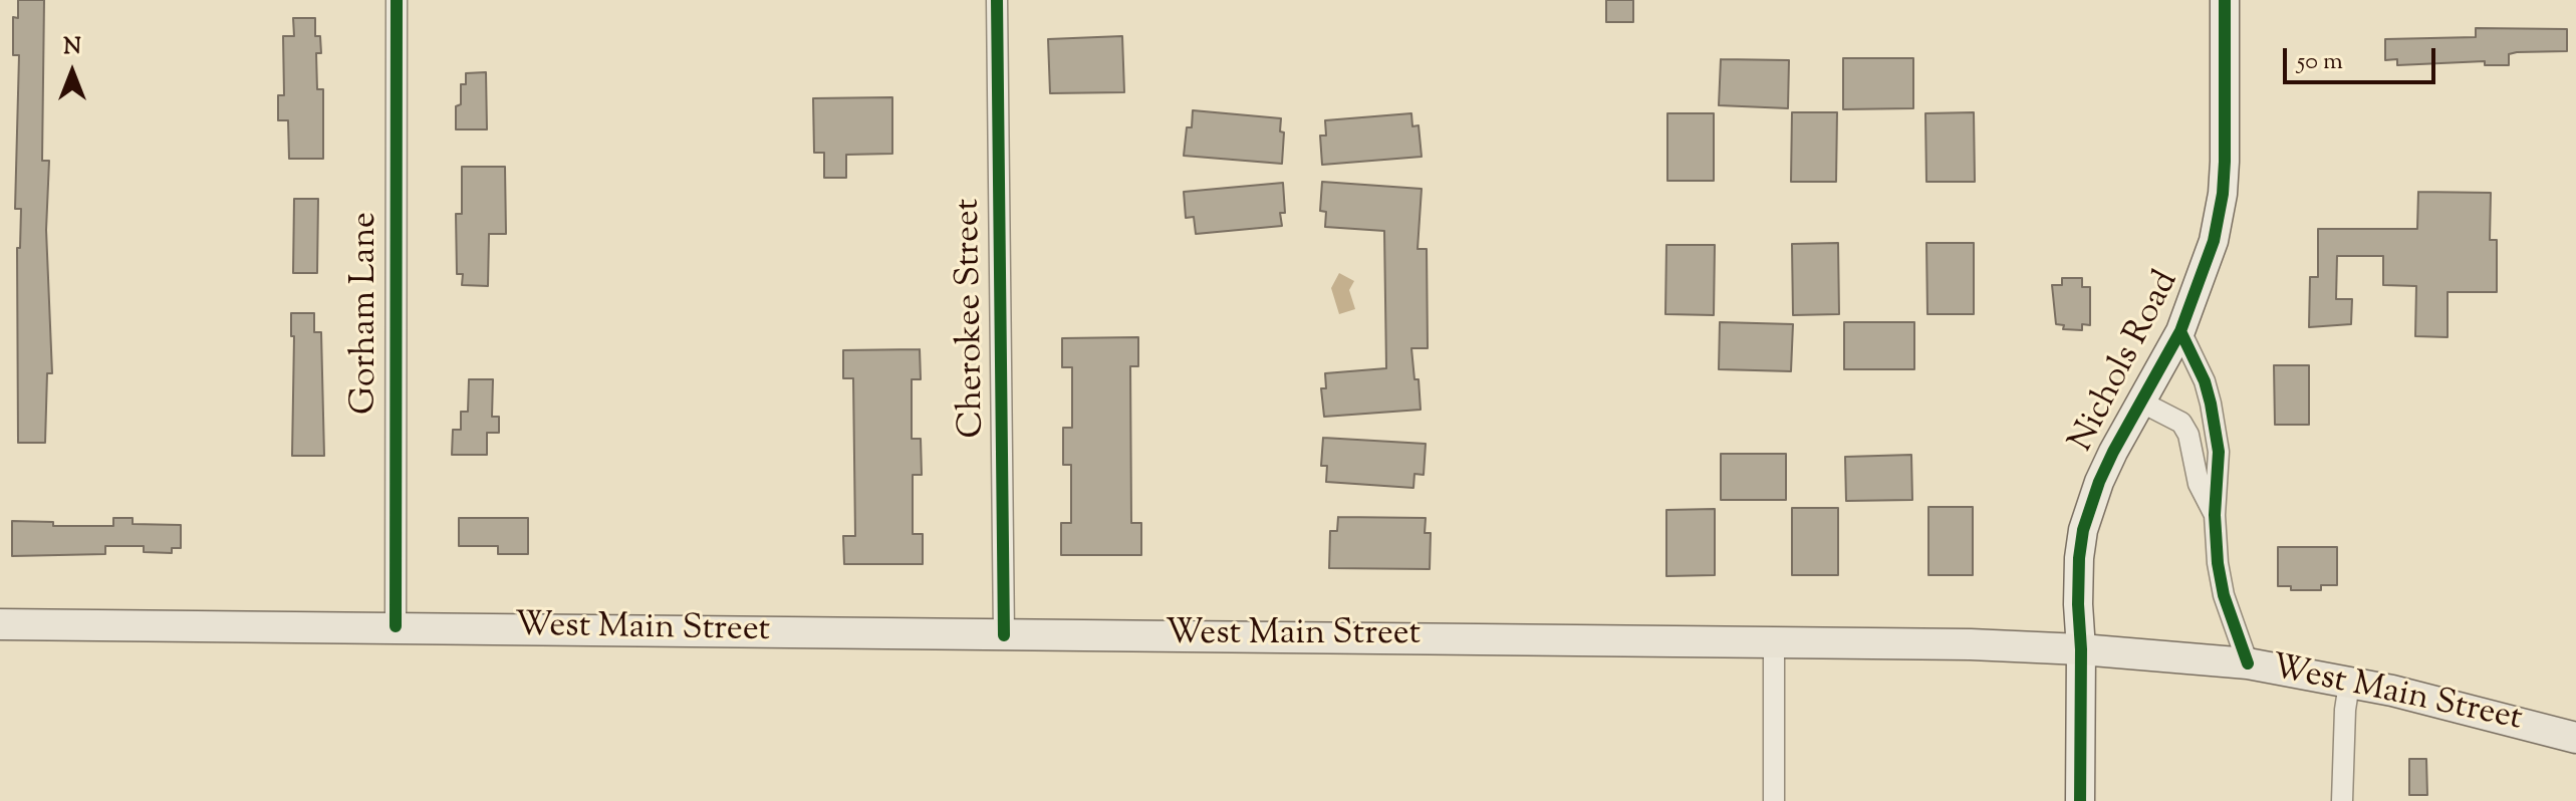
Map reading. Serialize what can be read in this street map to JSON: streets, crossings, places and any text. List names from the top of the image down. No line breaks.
{"streets":{"main road":["West Main Street"],"street":["Gorham Lane","Cherokee Street","Nichols Road"]},"crossings":[["Gorham Lane","West Main Street"],["Cherokee Street","West Main Street"],["Nichols Road","West Main Street"]],"scale_bar":"50 m","north":"top"}
